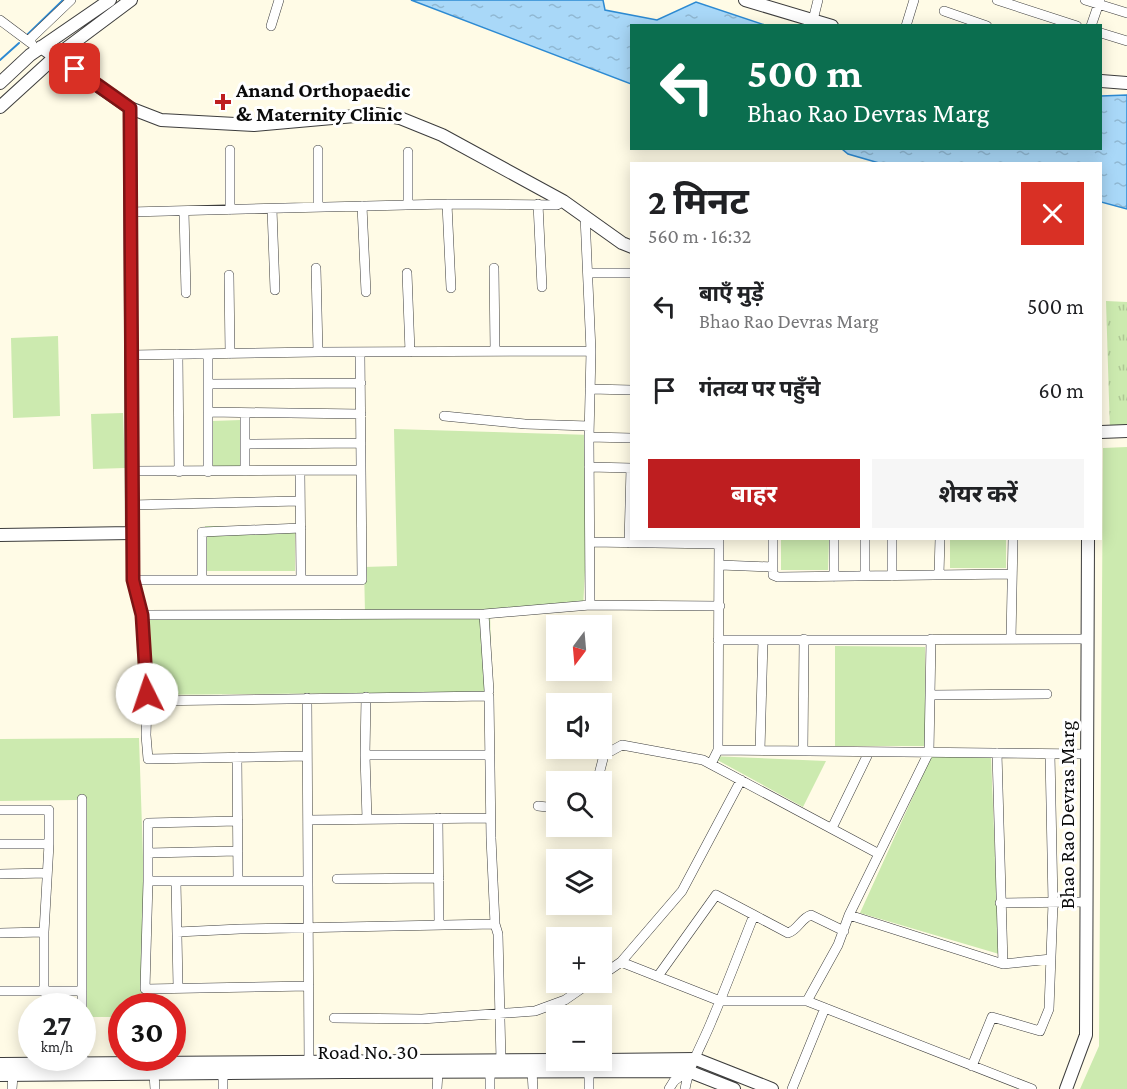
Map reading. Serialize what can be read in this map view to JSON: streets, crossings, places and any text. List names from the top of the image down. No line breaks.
{"streets":{"street":["Bhao Rao Devras Marg","Road No. 30"]},"places":{"health":["Anand Orthopaedic & Maternity Clinic"]},"north":"bottom","page":{"turn":["500 m","Bhao Rao Devras Marg"],"heading":["2 मिनट","560 m · 16:32"],"list":[{"name":"बाएँ मुड़ें","note":"Bhao Rao Devras Marg","value":"500 m"},{"name":"गंतव्य पर पहुँचे","value":"60 m"}],"buttons":["बाहर","शेयर करें"],"map_buttons":["+","−"],"speed":"27 km/h","limit":"30"}}
